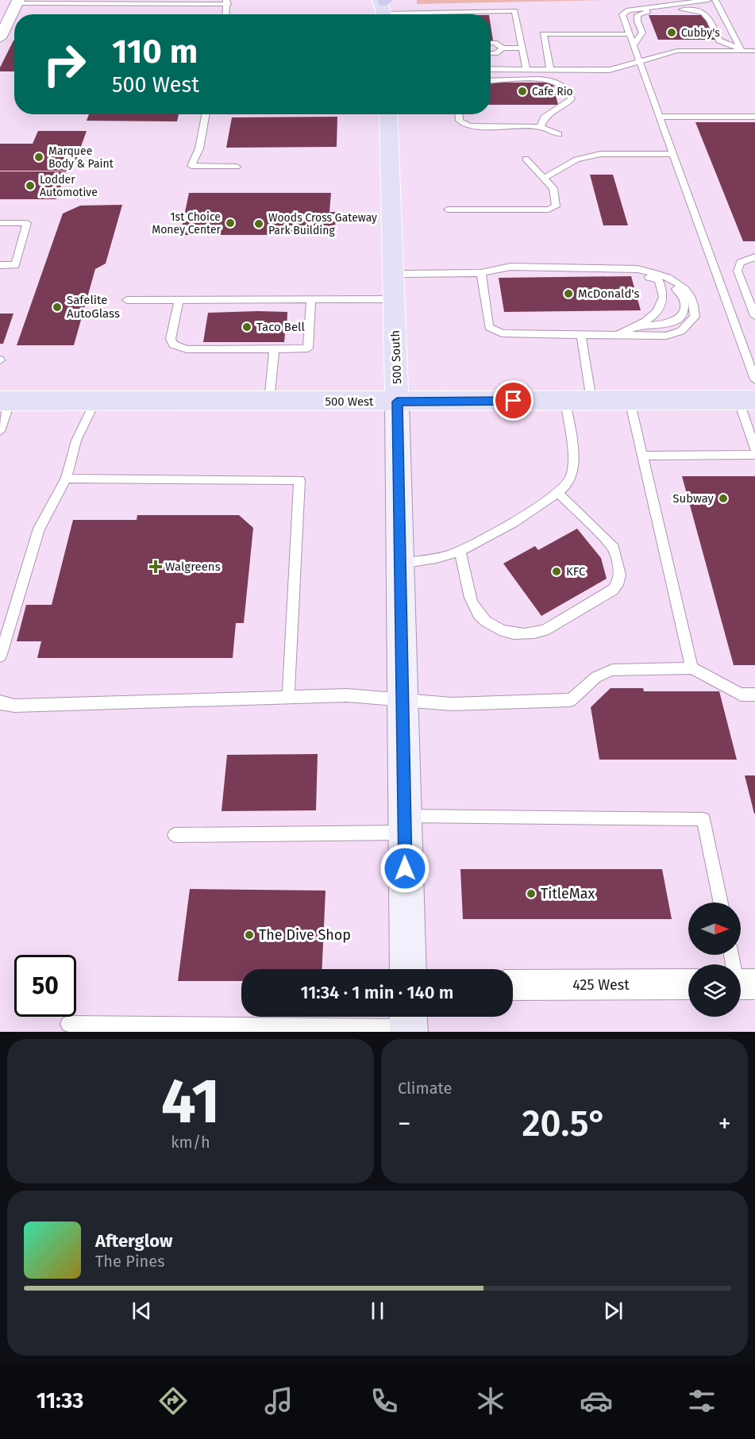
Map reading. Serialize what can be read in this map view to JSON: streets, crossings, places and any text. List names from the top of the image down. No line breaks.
{"streets":{"main road":["500 South","500 West"],"street":["425 West"]},"crossings":[["500 South","500 West"]],"places":{"other":["Cubby's","Cafe Rio","Marquee Body & Paint","Lodder Automotive","1st Choice Money Center","Woods Cross Gateway Park Building","McDonald's","Safelite AutoGlass","Taco Bell","Subway","KFC","TitleMax","The Dive Shop"],"health":["Walgreens"]},"north":"right","page":{"turn":["110 m","500 West"],"limit":"50","trip":"11:34 · 1 min · 140 m","tile":[["41","km/h"],"Climate"],"heat":["−","20.5°","+"],"song":["Afterglow","The Pines"],"tabs":"11:33"}}
